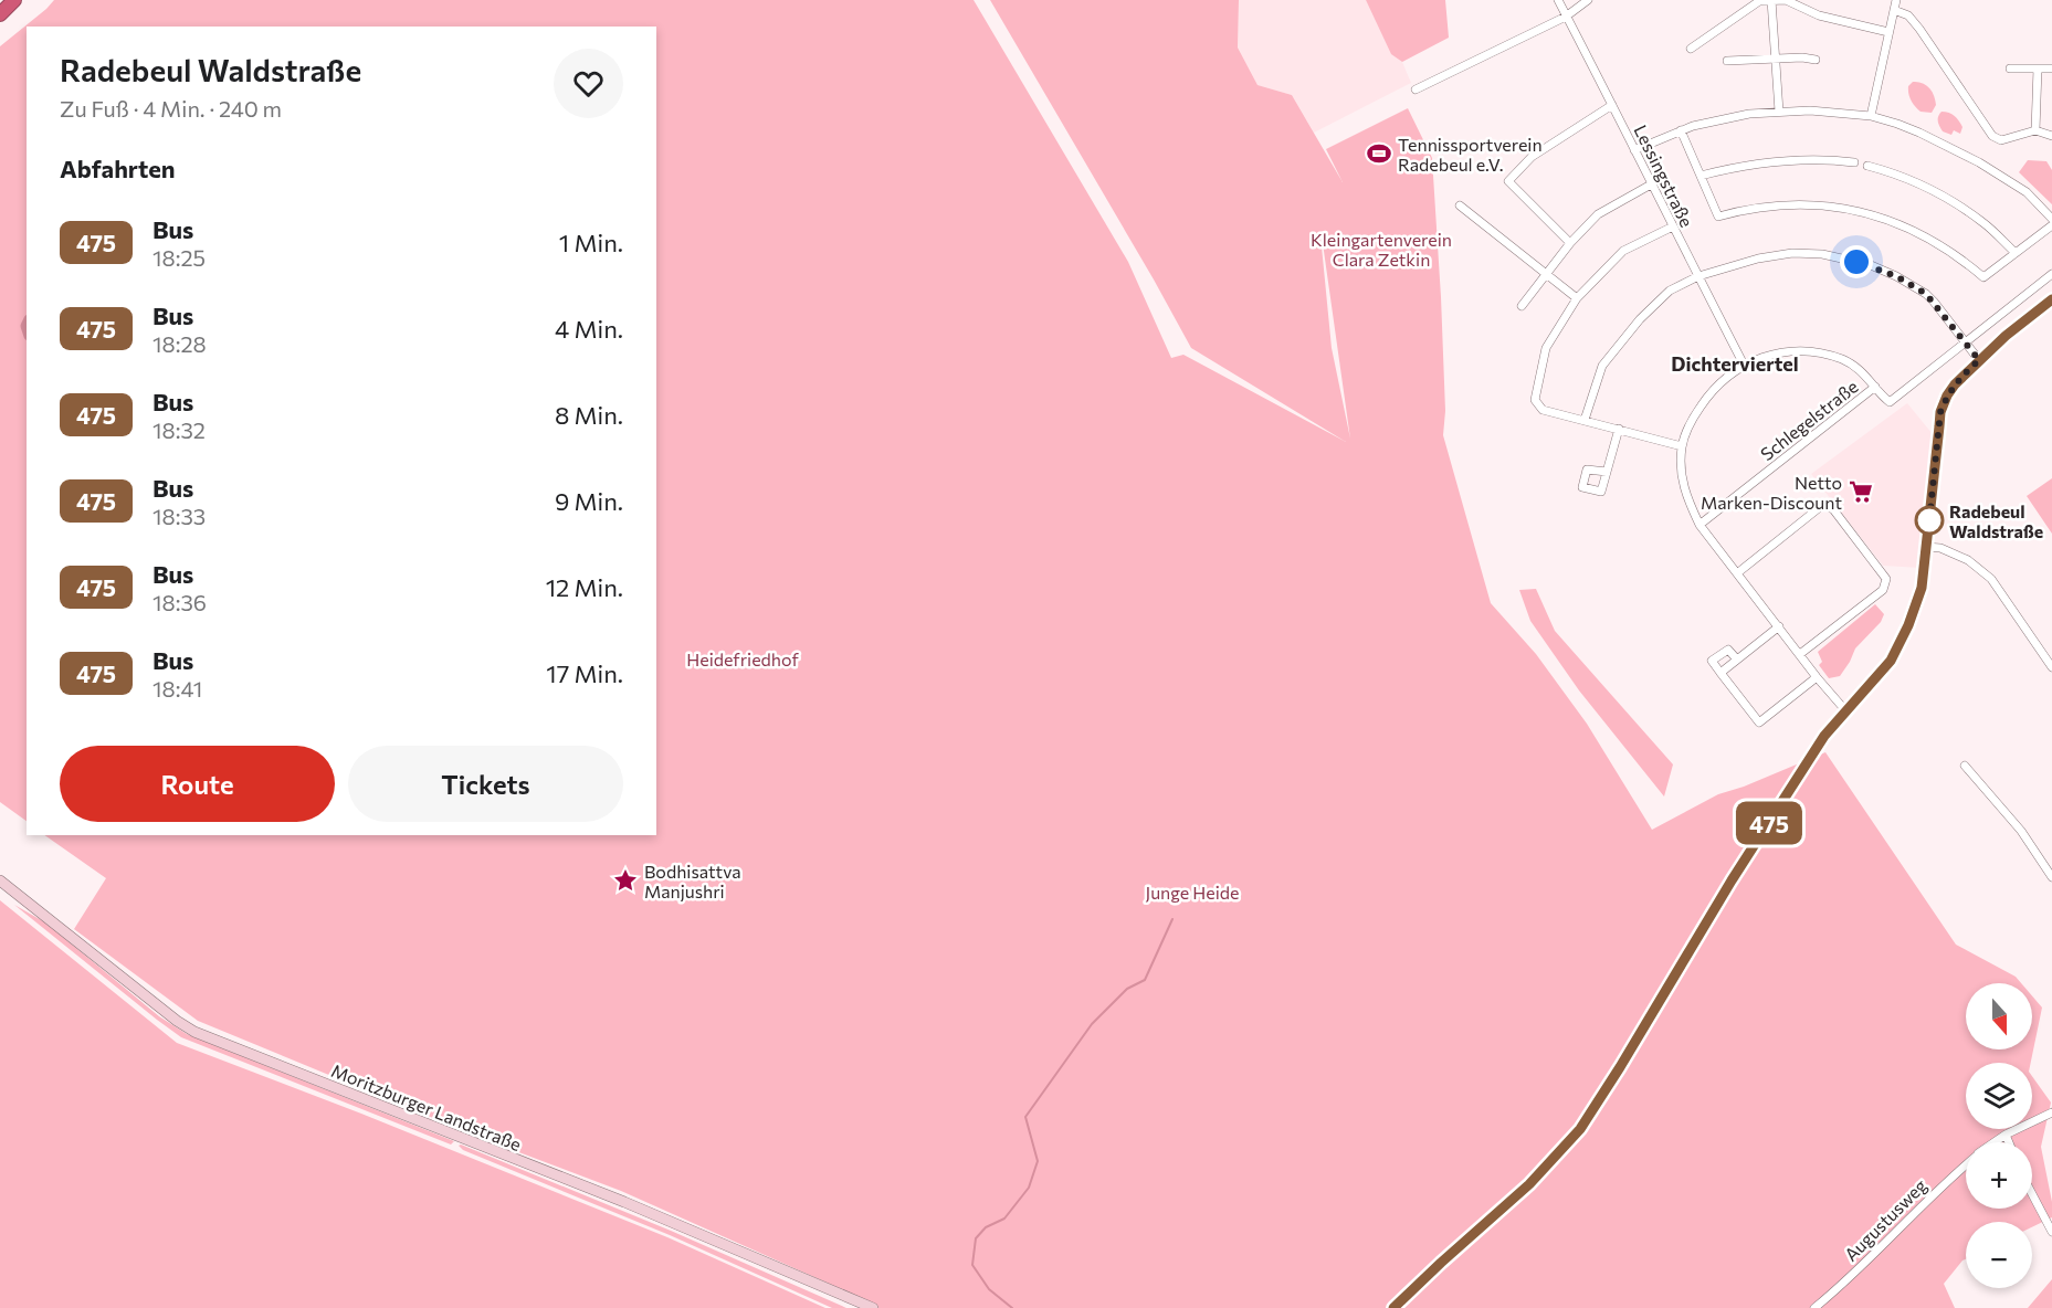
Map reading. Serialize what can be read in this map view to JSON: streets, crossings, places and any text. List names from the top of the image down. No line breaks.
{"streets":{"street":["Lessingstraße","Schlegelstraße","Moritzburger Landstraße","Augustusweg"]},"districts":["Dichterviertel"],"parks":["Kleingartenverein Clara Zetkin","Heidefriedhof","Junge Heide"],"places":{"sports":["Tennissportverein Radebeul e.V."],"supermarket":["Netto Marken-Discount"],"other":["Radebeul Waldstraße"],"place":["Bodhisattva Manjushri"]},"lines":["bus line 475"],"north":"bottom","page":{"on_map":"475","heading":[["Radebeul Waldstraße","Zu Fuß · 4 Min. · 240 m"],"Abfahrten"],"list":[{"mark":"475","name":"Bus","note":"18:25","value":"1 Min."},{"mark":"475","name":"Bus","note":"18:28","value":"4 Min."},{"mark":"475","name":"Bus","note":"18:32","value":"8 Min."},{"mark":"475","name":"Bus","note":"18:33","value":"9 Min."},{"mark":"475","name":"Bus","note":"18:36","value":"12 Min."},{"mark":"475","name":"Bus","note":"18:41","value":"17 Min."}],"buttons":["Route","Tickets"],"map_buttons":["+","−"]}}
